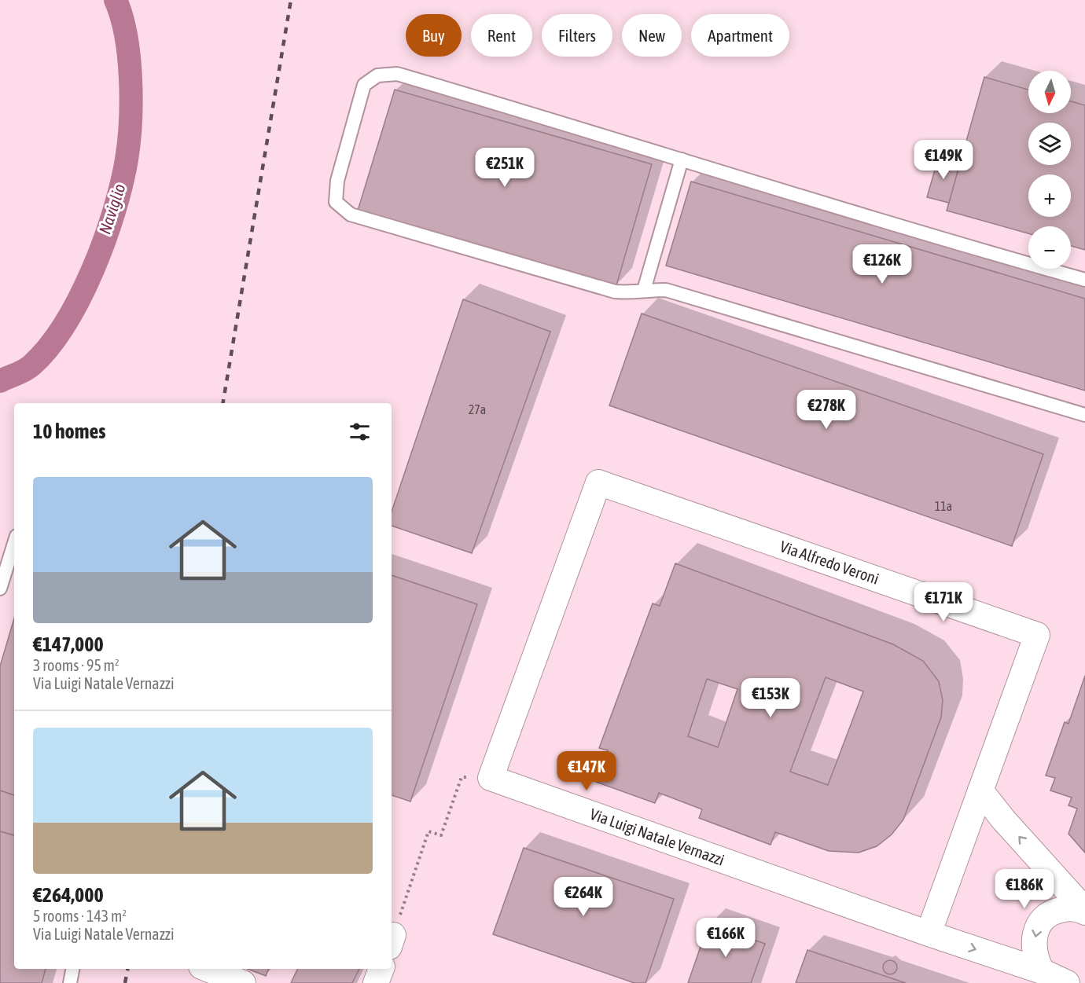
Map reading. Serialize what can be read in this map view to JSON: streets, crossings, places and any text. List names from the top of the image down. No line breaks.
{"streets":{"street":["Via Alfredo Veroni","Via Luigi Natale Vernazzi"]},"crossings":[["Via Alfredo Veroni","Via Luigi Natale Vernazzi"]],"water":["Naviglio"],"house_numbers":["27a","11a"],"north":"bottom","page":{"chip":["Buy","Rent","Filters","New","Apartment"],"map_buttons":["+","−"],"price":["€149K","€251K","€126K","€278K","€171K","€153K","€147K","€186K","€264K","€166K"],"heading":"10 homes","list":[{"name":"€147,000","note":"3 rooms · 95 m² · Via Luigi Natale Vernazzi"},{"name":"€264,000","note":"5 rooms · 143 m² · Via Luigi Natale Vernazzi"}]}}
